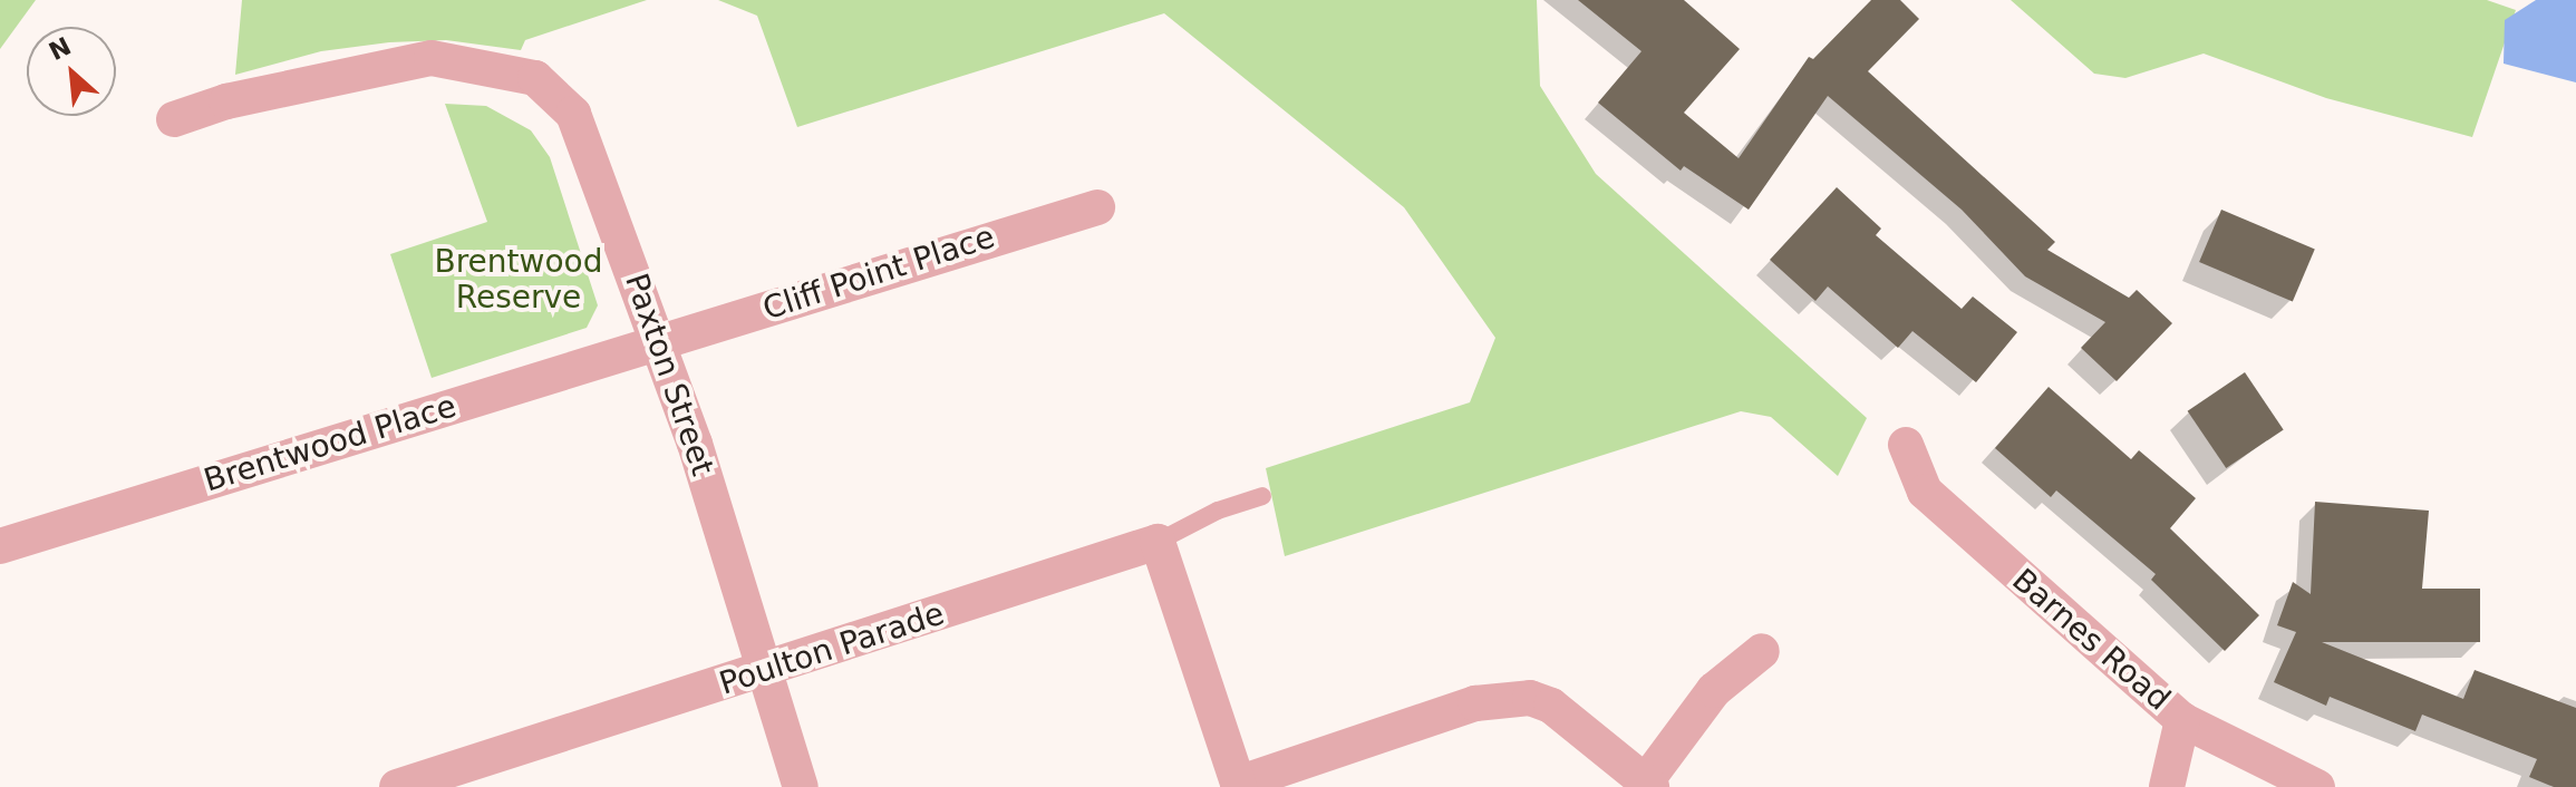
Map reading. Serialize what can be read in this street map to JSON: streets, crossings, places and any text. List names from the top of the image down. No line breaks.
{"streets":{"street":["Cliff Point Place","Paxton Street","Brentwood Place","Barnes Road","Poulton Parade"]},"crossings":[["Cliff Point Place","Paxton Street"],["Cliff Point Place","Brentwood Place"],["Paxton Street","Brentwood Place"],["Paxton Street","Poulton Parade"]],"parks":["Brentwood Reserve"],"north":"top left"}
